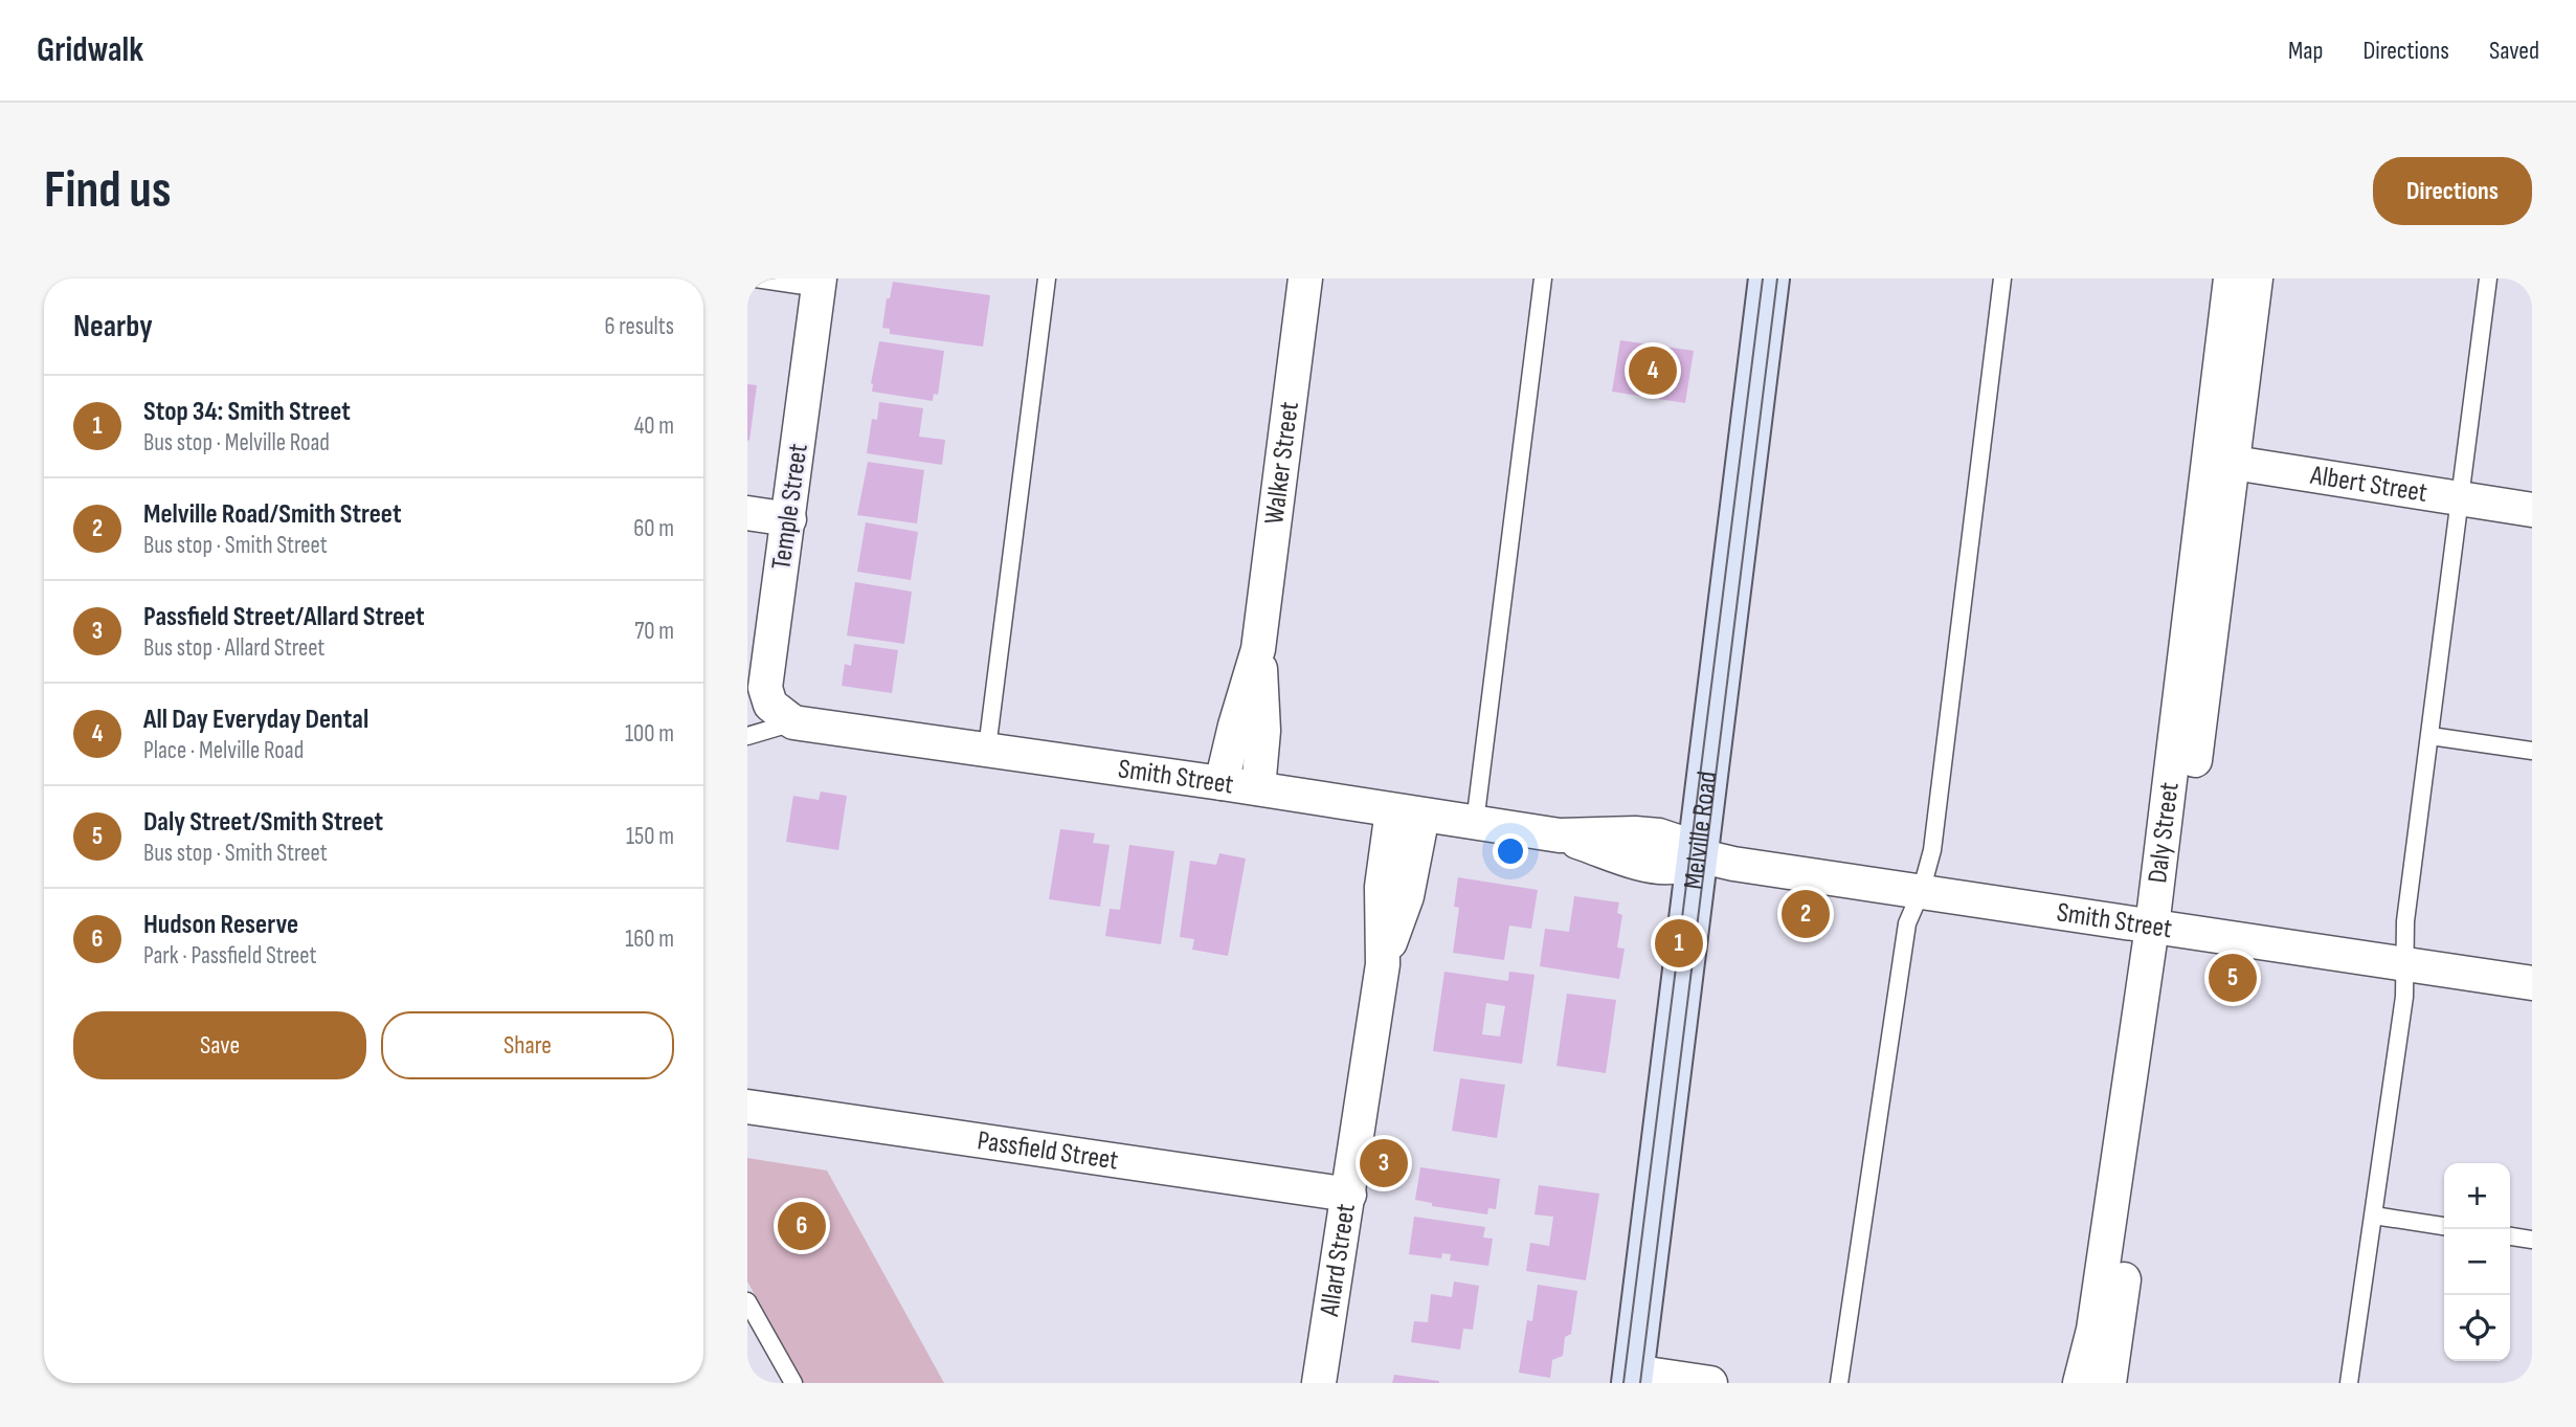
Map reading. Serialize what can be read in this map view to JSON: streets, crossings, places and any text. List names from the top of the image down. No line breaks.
{"streets":{"main road":["Melville Road"],"street":["Walker Street","Albert Street","Temple Street","Smith Street","Daly Street","Passfield Street","Allard Street"]},"crossings":[["Walker Street","Smith Street"],["Albert Street","Daly Street"],["Temple Street","Smith Street"],["Smith Street","Melville Road"],["Smith Street","Daly Street"],["Smith Street","Allard Street"],["Passfield Street","Allard Street"]],"page":{"header":"Gridwalk","nav":["Map","Directions","Saved"],"buttons":["Directions",["Save","Share"]],"title":"Find us","heading":["Nearby","6 results"],"pins":["4","2","1","5","3","6"],"list":[{"mark":"1","name":"Stop 34: Smith Street","note":"Bus stop · Melville Road","value":"40 m"},{"mark":"2","name":"Melville Road/Smith Street","note":"Bus stop · Smith Street","value":"60 m"},{"mark":"3","name":"Passfield Street/Allard Street","note":"Bus stop · Allard Street","value":"70 m"},{"mark":"4","name":"All Day Everyday Dental","note":"Place · Melville Road","value":"100 m"},{"mark":"5","name":"Daly Street/Smith Street","note":"Bus stop · Smith Street","value":"150 m"},{"mark":"6","name":"Hudson Reserve","note":"Park · Passfield Street","value":"160 m"}],"map_buttons":["+","−"]}}
